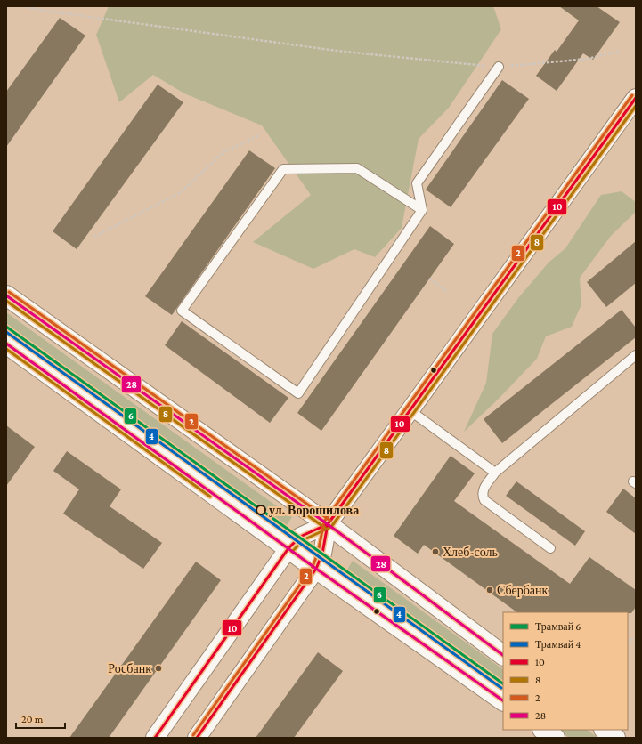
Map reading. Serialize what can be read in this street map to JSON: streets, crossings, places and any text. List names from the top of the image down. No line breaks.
{"places":["ул. Ворошилова","Хлеб-соль","Сбербанк","Росбанк"],"lines":["transit line 2","transit line 10","transit line 8","transit line 28","tram line 6","tram line 4"],"legend":["Трамвай 6","Трамвай 4","10","8","2","28"],"scale_bar":"20 m"}
